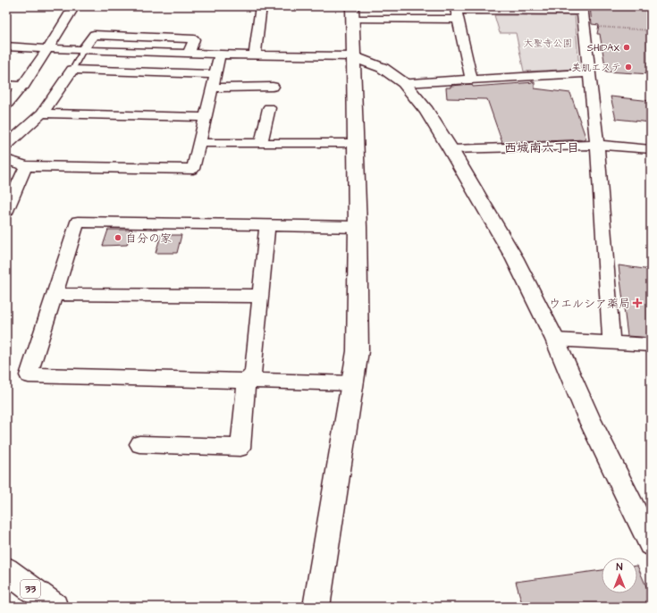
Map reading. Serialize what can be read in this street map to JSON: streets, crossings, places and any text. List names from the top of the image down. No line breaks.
{"streets":{"street":["33"]},"districts":["西城南六丁目"],"parks":["大聖寺公園"],"places":{"other":["SHIDAX","美肌エステ","自分の家"],"health":["ウエルシア薬局"]},"north":"top"}
